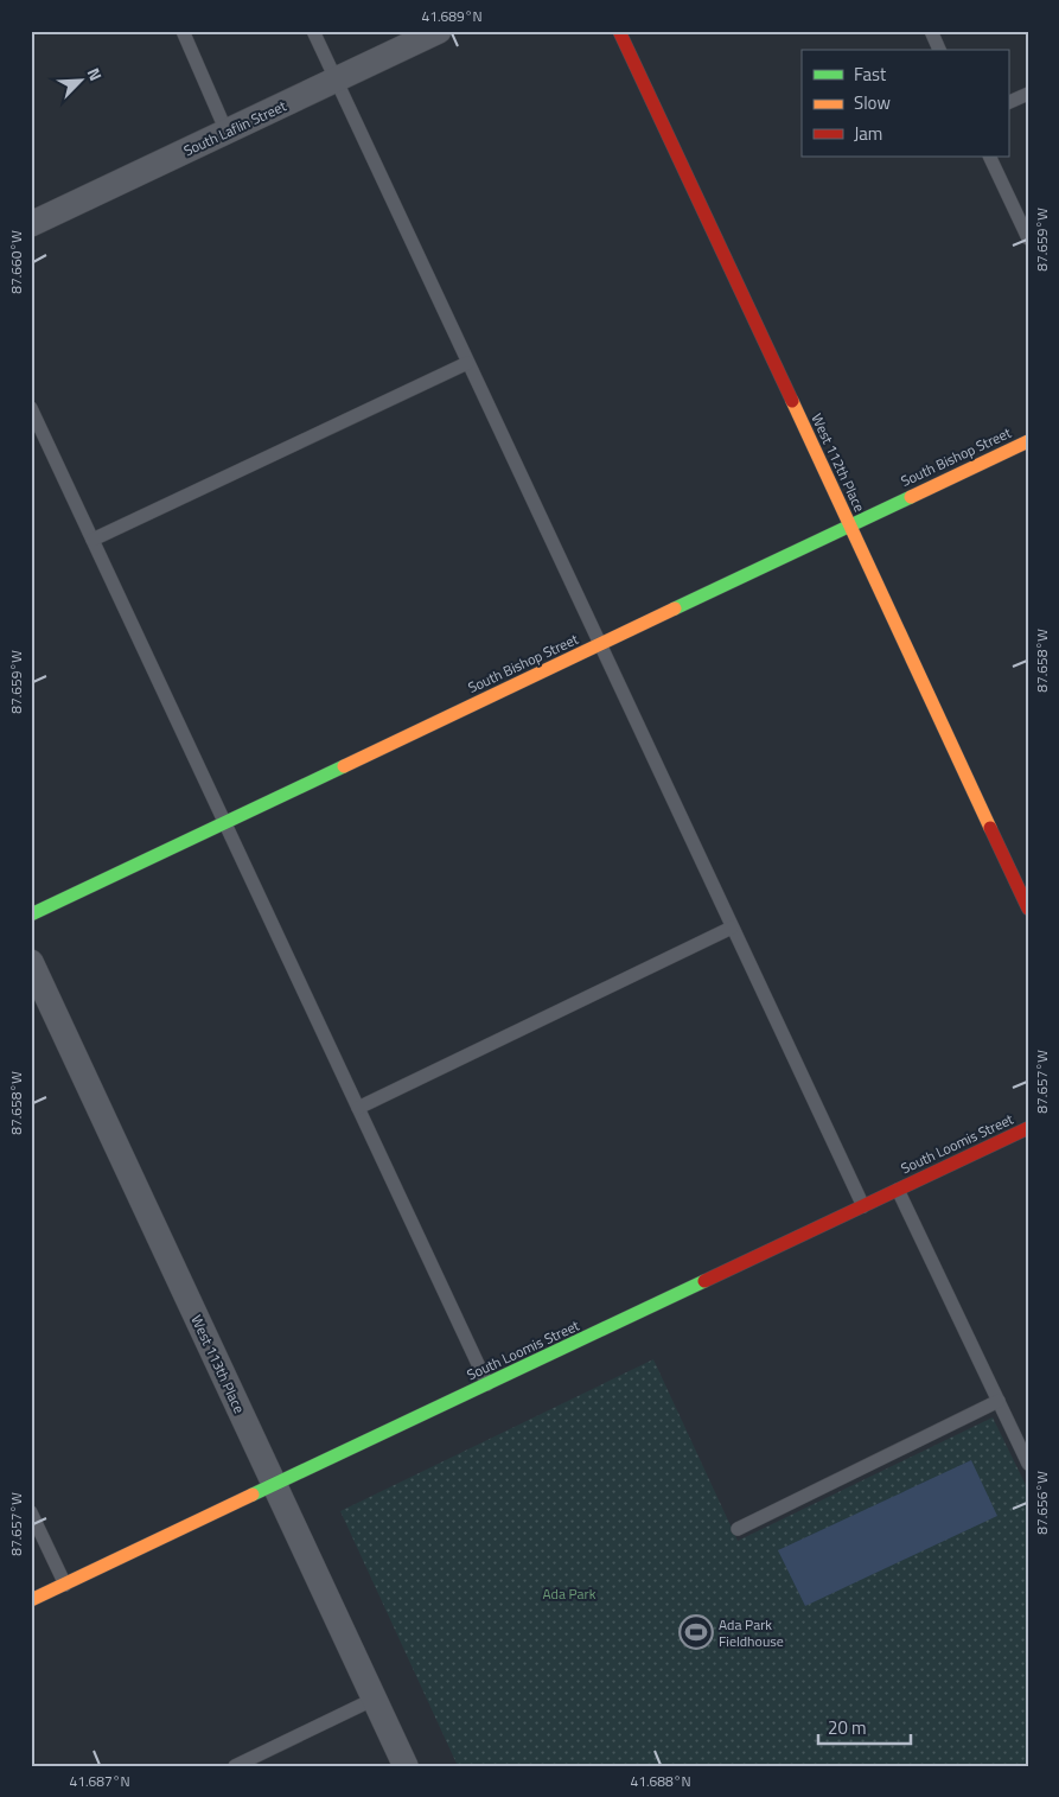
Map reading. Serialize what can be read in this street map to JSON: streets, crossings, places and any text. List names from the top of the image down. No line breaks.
{"streets":{"street":["South Laflin Street","South Bishop Street","West 112th Place","South Loomis Street","West 113th Place"]},"crossings":[["South Bishop Street","West 112th Place"],["South Loomis Street","West 113th Place"]],"parks":["Ada Park"],"places":{"sports":["Ada Park Fieldhouse"]},"legend":["Fast","Slow","Jam"],"scale_bar":"20 m","north":"top right","coordinates":["41.689°N","87.659°W","87.660°W","87.658°W","87.657°W","87.656°W","41.687°N","41.688°N"]}
